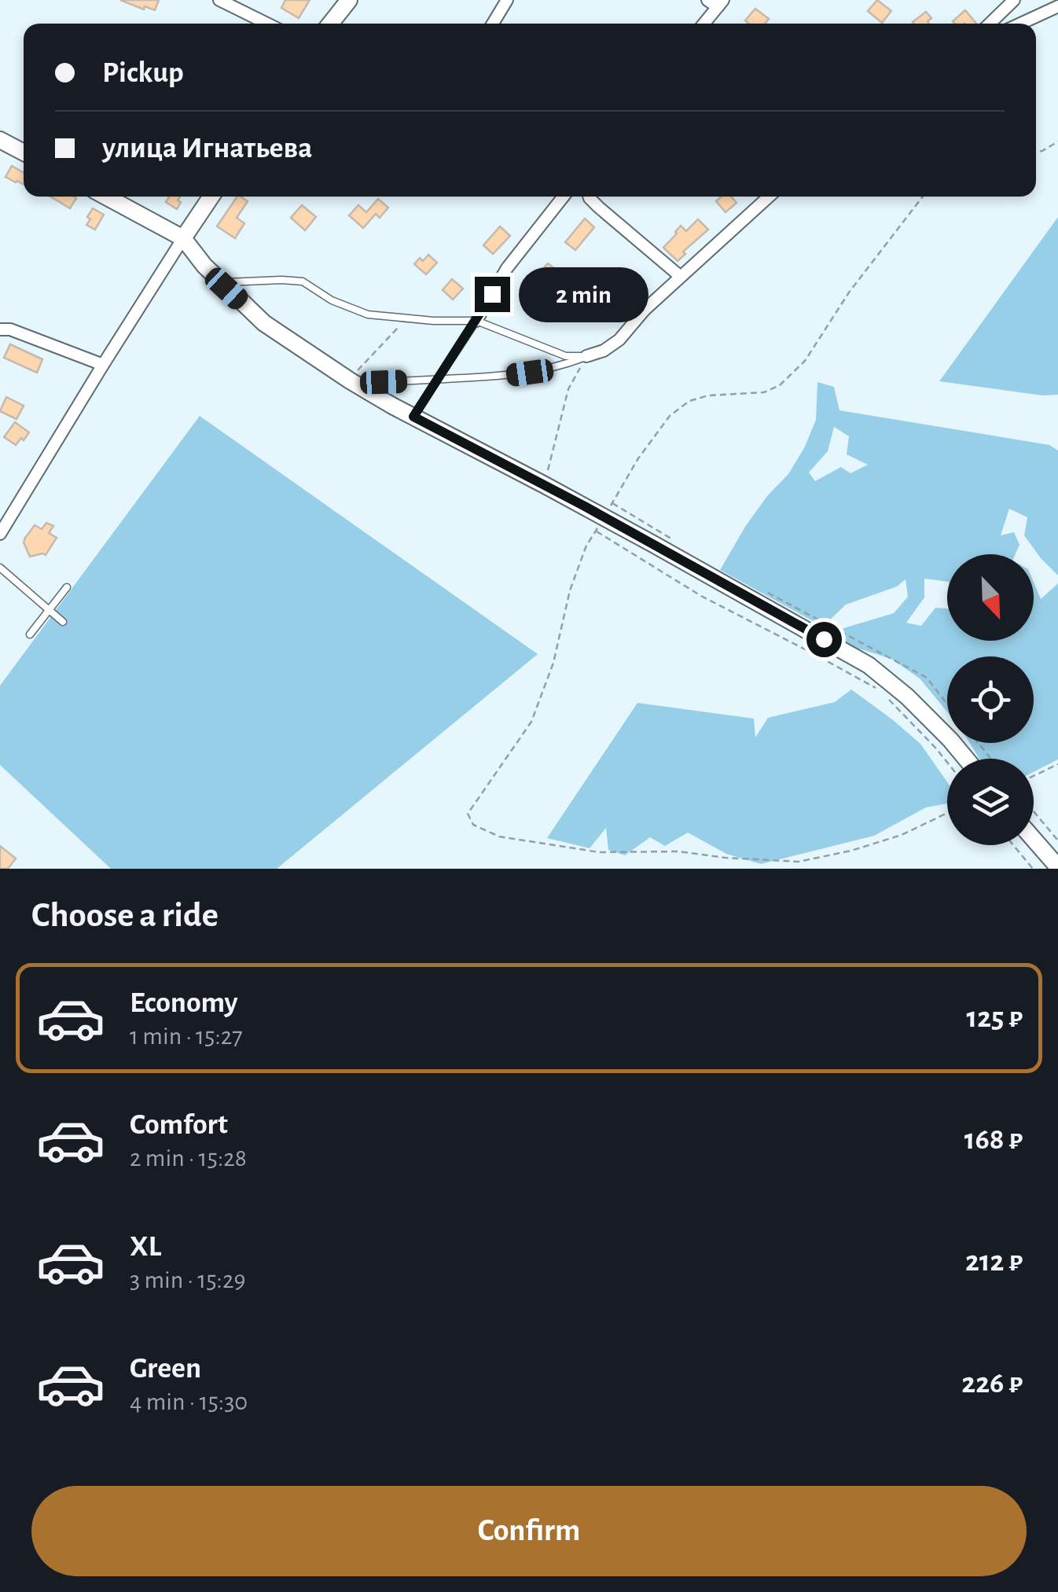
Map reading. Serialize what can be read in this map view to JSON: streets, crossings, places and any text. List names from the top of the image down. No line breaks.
{"north":"bottom right","page":{"banner":["Pickup","улица Игнатьева"],"bubble":"2 min","heading":"Choose a ride","list":[{"name":"Economy","note":"1 min · 15:27","value":"125 ₽"},{"name":"Comfort","note":"2 min · 15:28","value":"168 ₽"},{"name":"XL","note":"3 min · 15:29","value":"212 ₽"},{"name":"Green","note":"4 min · 15:30","value":"226 ₽"}],"buttons":"Confirm"}}
